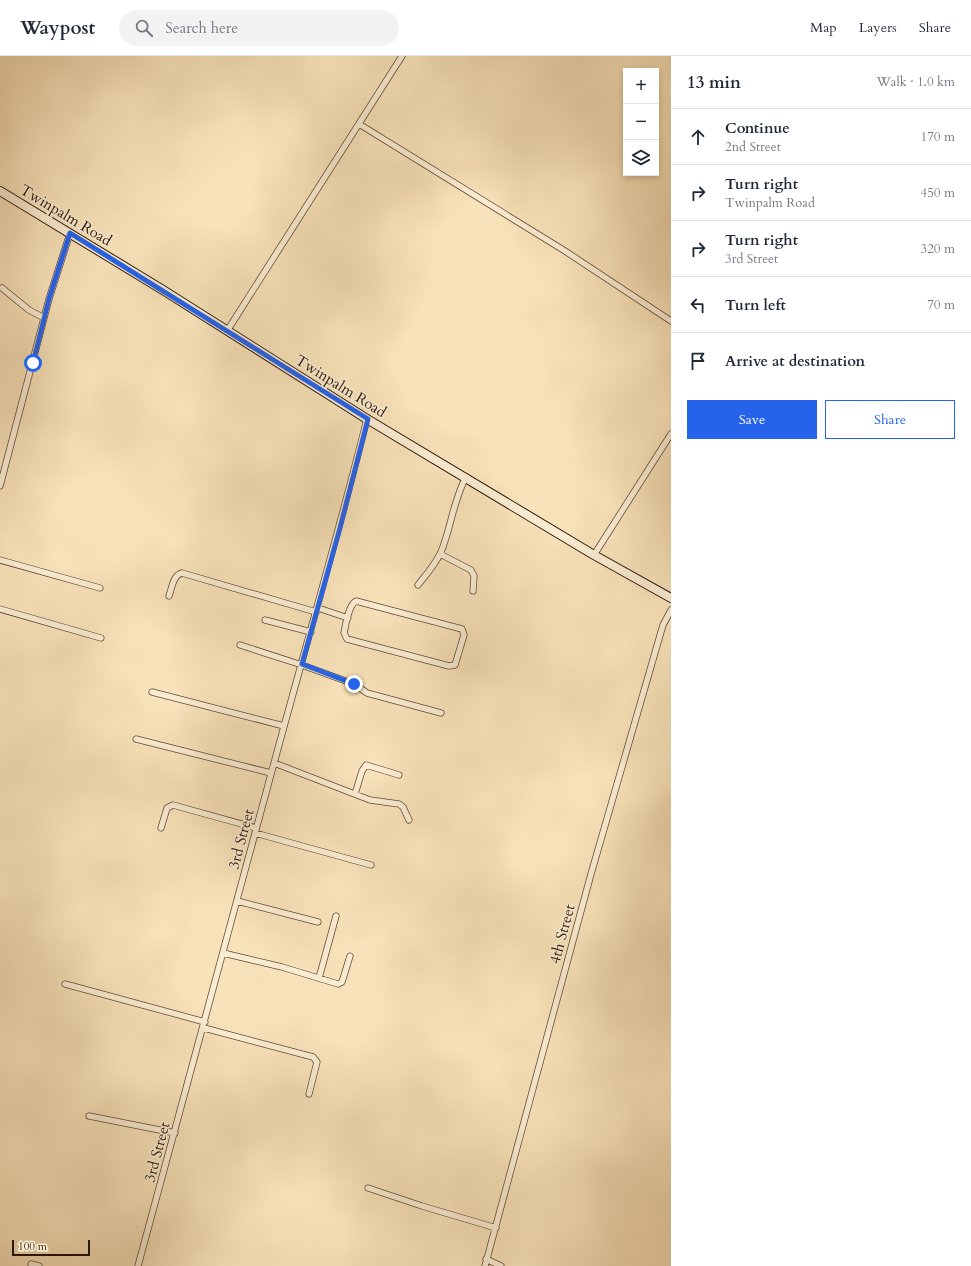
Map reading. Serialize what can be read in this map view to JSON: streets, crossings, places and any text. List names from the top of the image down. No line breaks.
{"streets":{"main road":["Twinpalm Road"],"street":["3rd Street","4th Street"]},"crossings":[["Twinpalm Road","3rd Street"]],"scale_bar":"100 m","page":{"header":"Waypost","search":"Search here","nav":["Map","Layers","Share"],"heading":["13 min","Walk · 1.0 km"],"map_buttons":["+","−"],"list":[["Continue","2nd Street","170 m"],["Turn right","Twinpalm Road","450 m"],["Turn right","3rd Street","320 m"],["Turn left","70 m"],"Arrive at destination"],"buttons":["Save","Share"],"scale":"100 m"}}
